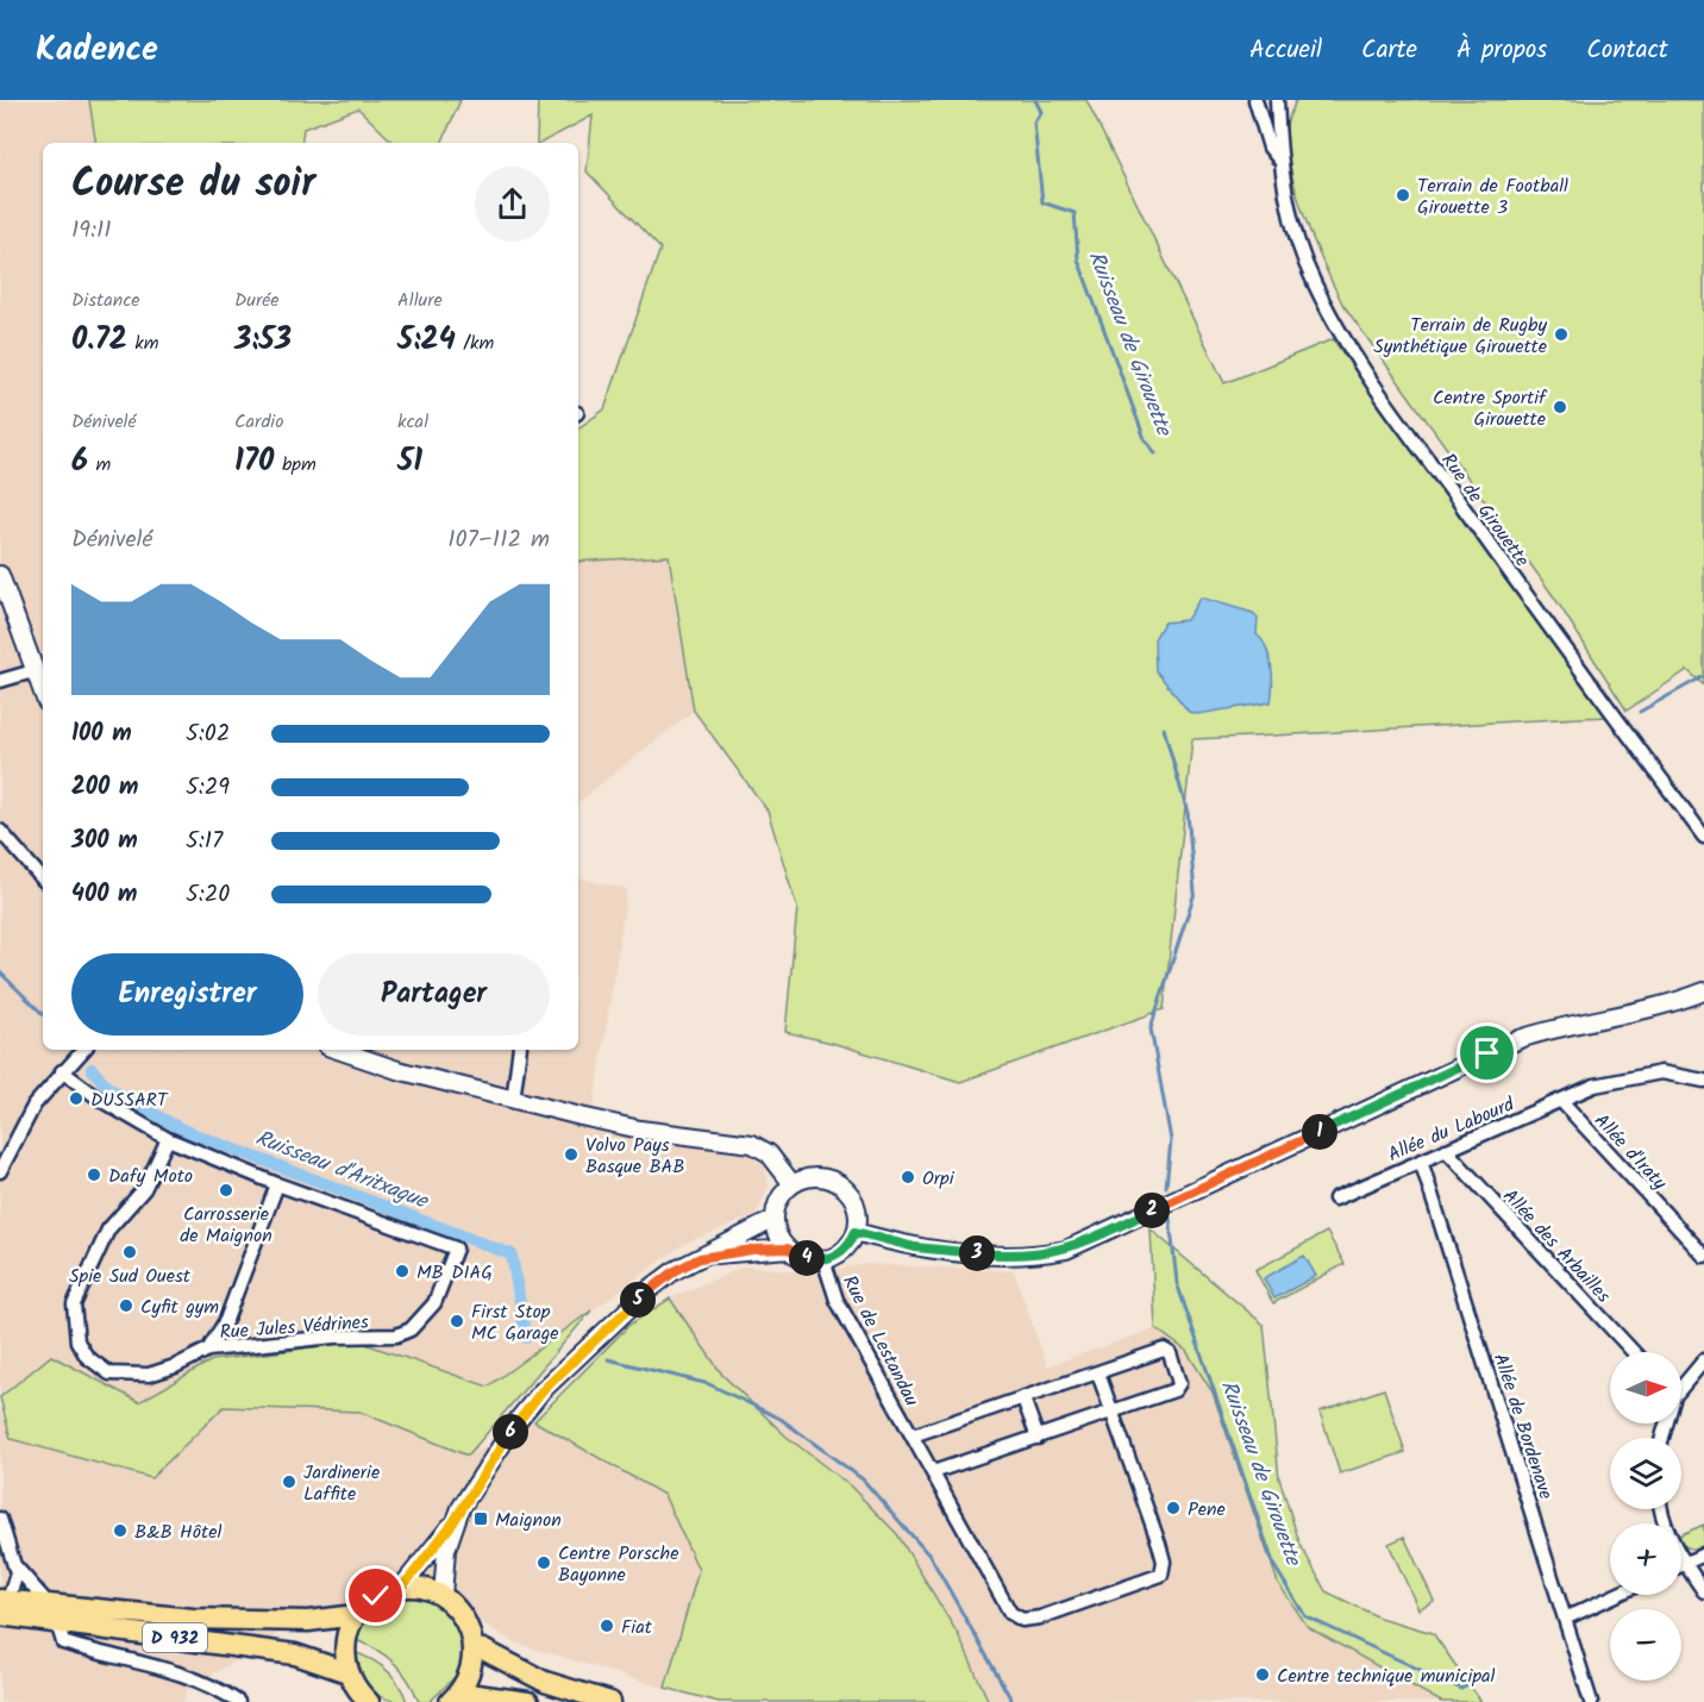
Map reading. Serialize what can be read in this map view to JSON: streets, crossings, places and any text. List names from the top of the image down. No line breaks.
{"streets":{"main road":["D 932"],"street":["Rue de Girouette","Allée du Labourd","Allée d'Iraty","Allée des Arbailles","Rue Jules Védrines","Rue de Lestandau","Allée de Bordenave"]},"crossings":[["Allée du Labourd","Allée d'Iraty"],["Allée du Labourd","Allée des Arbailles"],["Allée du Labourd","Allée de Bordenave"]],"water":["Ruisseau de Girouette","Ruisseau d'Aritxague"],"places":{"other":["Terrain de Football Girouette 3","Terrain de Rugby Synthétique Girouette","Centre Sportif Girouette","DUSSART","Volvo Pays Basque BAB","Dafy Moto","Orpi","Carrosserie de Maignon","Spie Sud Ouest","MB DIAG","Cyfit gym","First Stop MC Garage","Jardinerie Laffite","Pene","B&B Hôtel","Centre Porsche Bayonne","Fiat","Centre technique municipal"],"transit":["Maignon"]},"north":"right","page":{"header":"Kadence","nav":["Accueil","Carte","À propos","Contact"],"heading":["Course du soir","19:11"],"stats":[["Distance","0.72 km"],["Durée","3:53"],["Allure","5:24 /km"],["Dénivelé","6 m"],["Cardio","170 bpm"],["kcal","51"]],"chart":["Dénivelé","107–112 m"],"list":[{"name":"100 m","note":"5:02"},{"name":"200 m","note":"5:29"},{"name":"300 m","note":"5:17"},{"name":"400 m","note":"5:20"}],"buttons":["Enregistrer","Partager"],"pins":["1","2","3","4","5","6"],"map_buttons":["+","−"]}}
